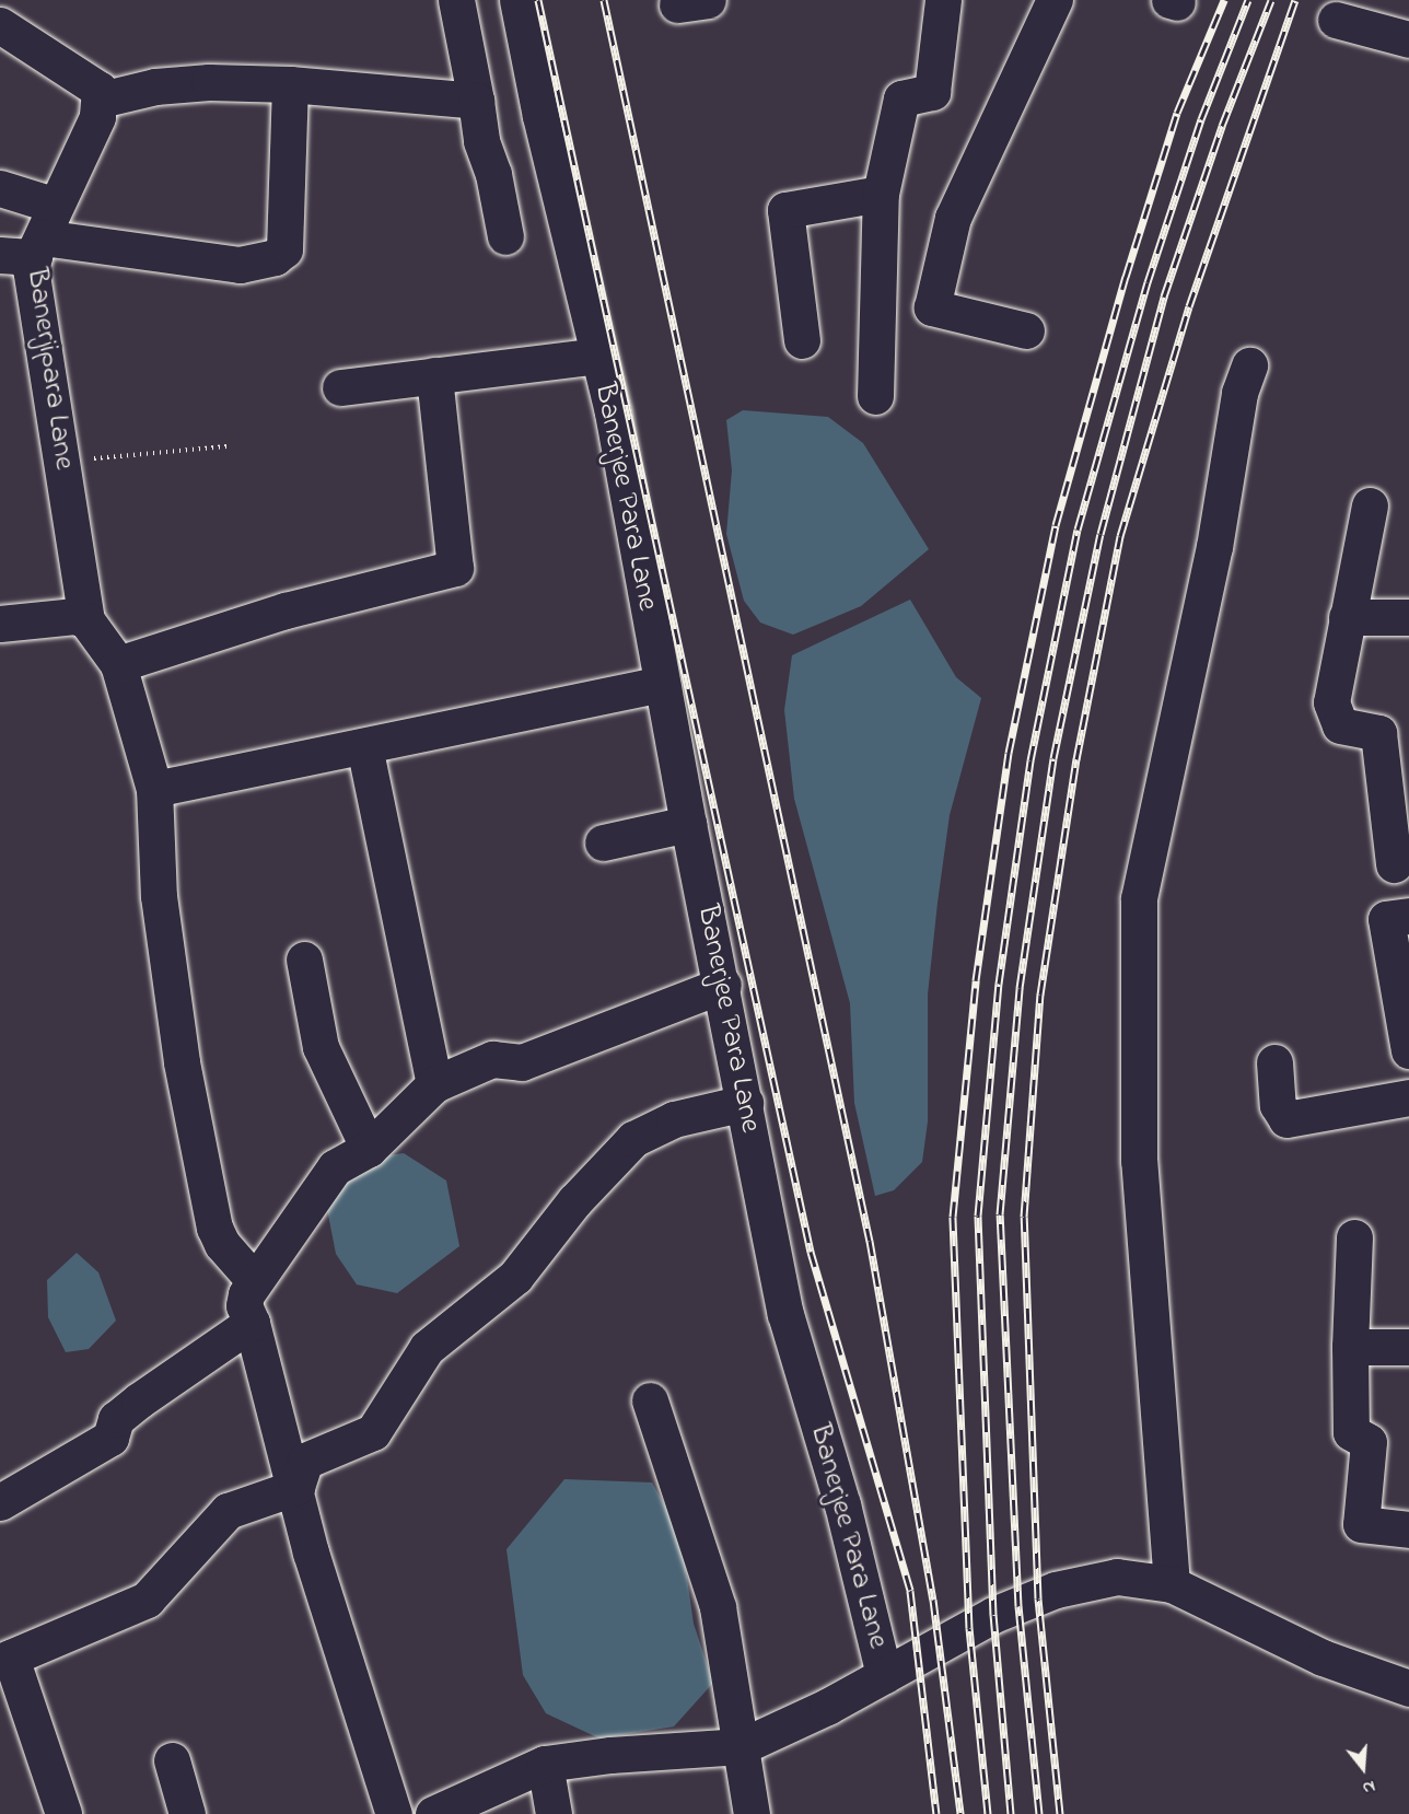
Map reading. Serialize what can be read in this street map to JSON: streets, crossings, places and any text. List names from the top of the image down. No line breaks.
{"streets":{"street":["Banerjipara Lane","Banerjee Para Lane"]},"north":"bottom"}
